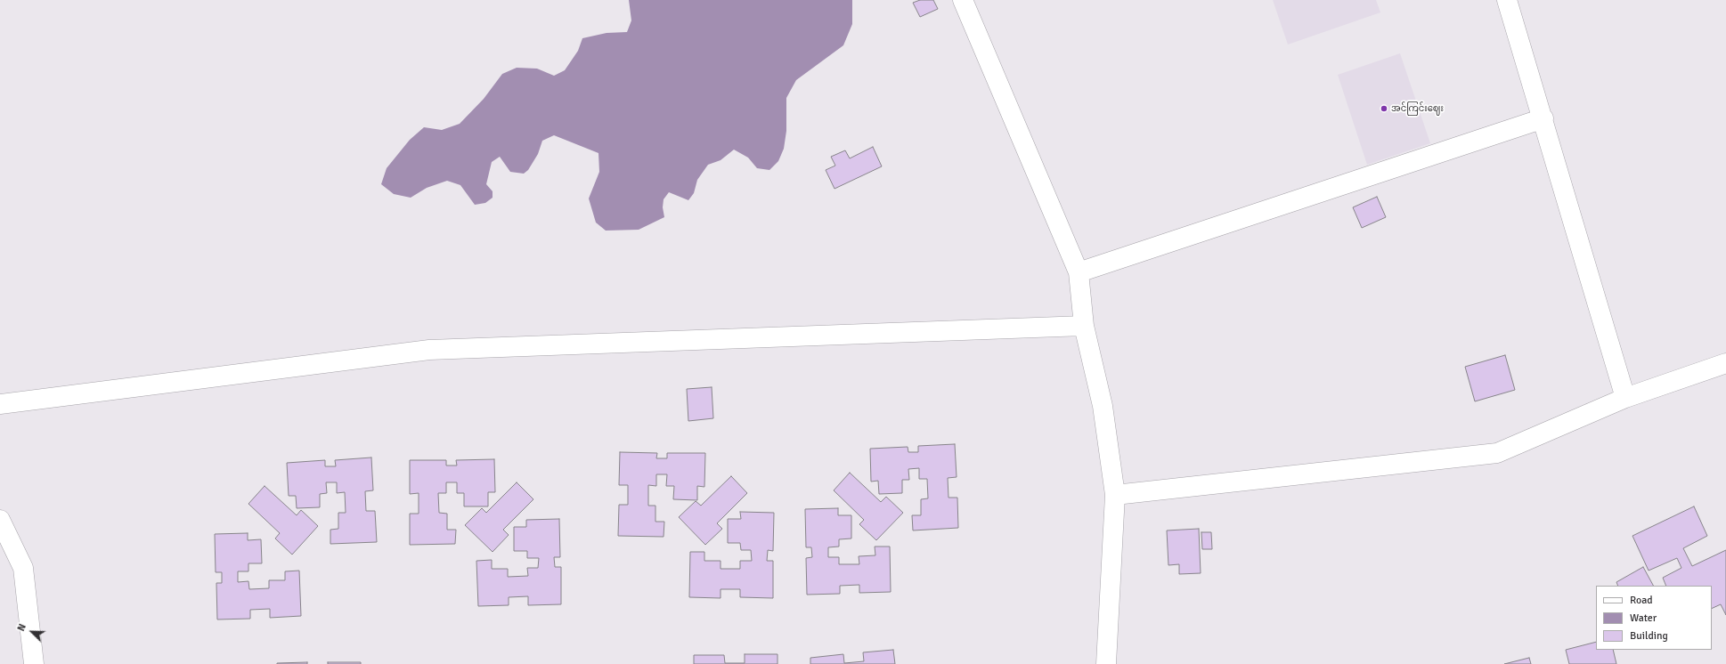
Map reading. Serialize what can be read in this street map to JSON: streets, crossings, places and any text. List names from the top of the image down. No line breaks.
{"places":["အင်ကြင်းဈေး"],"legend":["Road","Water","Building"],"north":"top left"}
